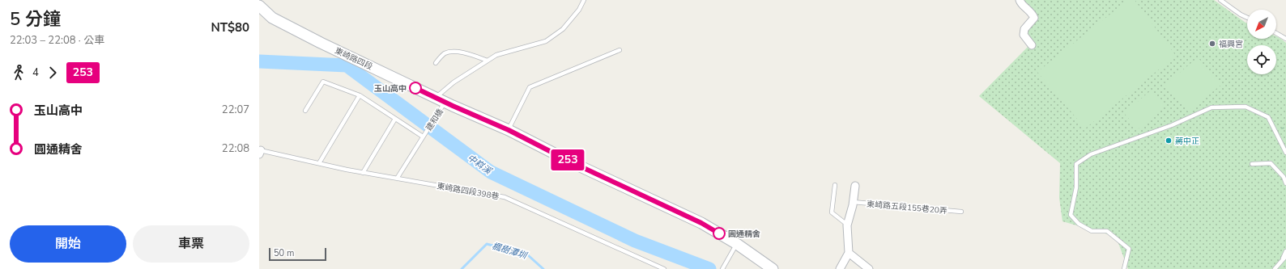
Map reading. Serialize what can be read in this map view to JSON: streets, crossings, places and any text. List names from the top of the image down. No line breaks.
{"streets":{"street":["東崎路四段"],"lane":["建和橋","東崎路四段398巷","東崎路五段155巷20弄"]},"crossings":[["東崎路四段","建和橋"],["建和橋","東崎路四段398巷"]],"water":["中嵙溪","楓樹潭圳"],"places":["福興宮","玉山高中","蔣中正","圓通精舍"],"lines":["bus line 253"],"scale_bar":"50 m","north":"bottom left","page":{"heading":["5 分鐘","22:03 – 22:08 · 公車","NT$80"],"on_map":"253","legs":["4","253"],"list":[{"name":"玉山高中","value":"22:07"},{"name":"圓通精舍","value":"22:08"}],"buttons":["開始","車票"],"scale":"50 m"}}
